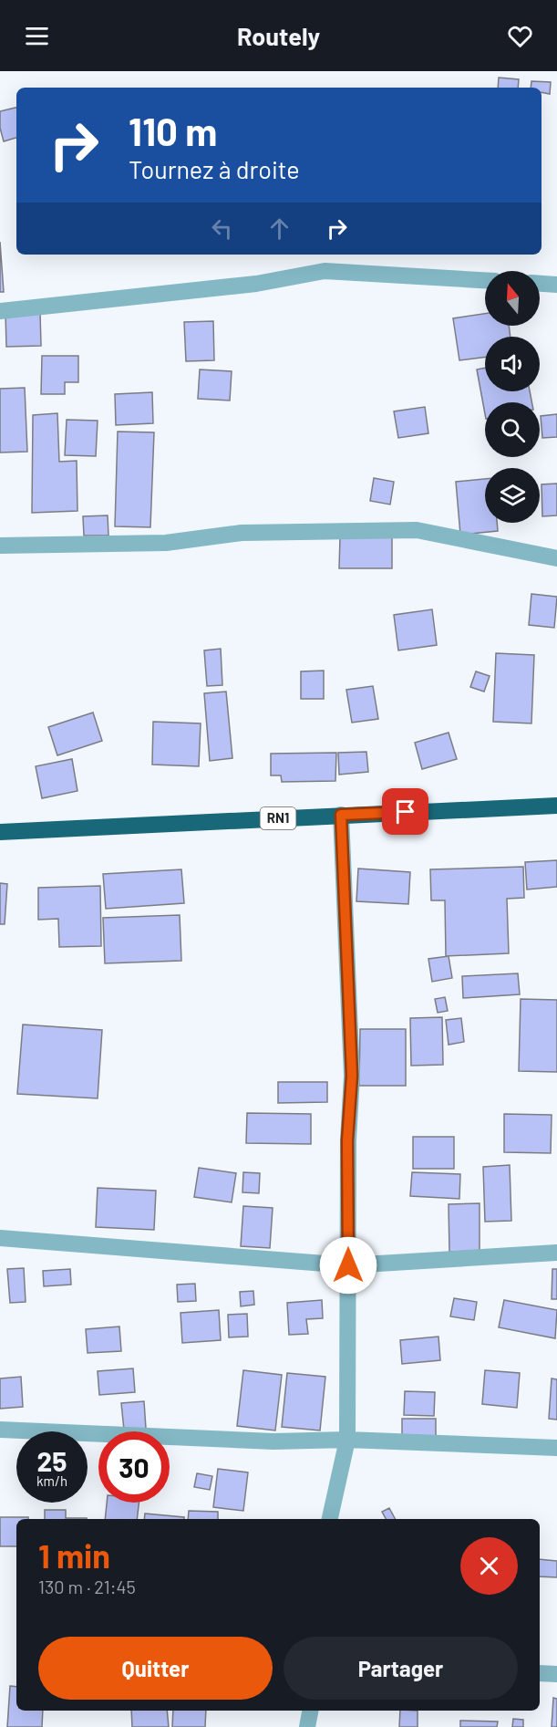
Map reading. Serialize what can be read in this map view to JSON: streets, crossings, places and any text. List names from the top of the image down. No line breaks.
{"streets":{"highway":["RN1"]},"north":"top","page":{"header":"Routely","turn":["110 m","Tournez à droite"],"speed":"25 km/h","limit":"30","heading":["1 min","130 m · 21:45"],"buttons":["Quitter","Partager"]}}
